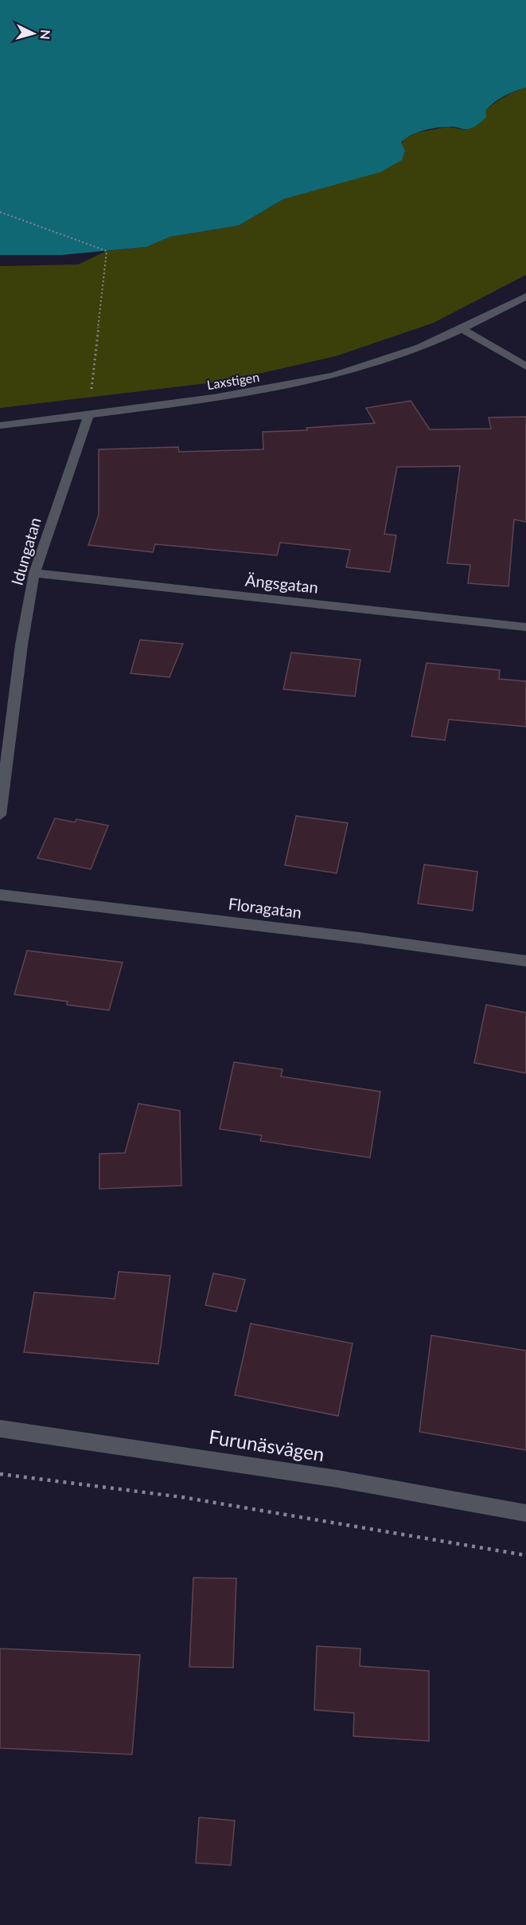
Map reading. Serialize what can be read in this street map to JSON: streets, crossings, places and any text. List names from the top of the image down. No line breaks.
{"streets":{"street":["Laxstigen","Idungatan","Ängsgatan","Floragatan","Furunäsvägen"]},"crossings":[["Laxstigen","Idungatan"],["Idungatan","Ängsgatan"]],"north":"right"}
